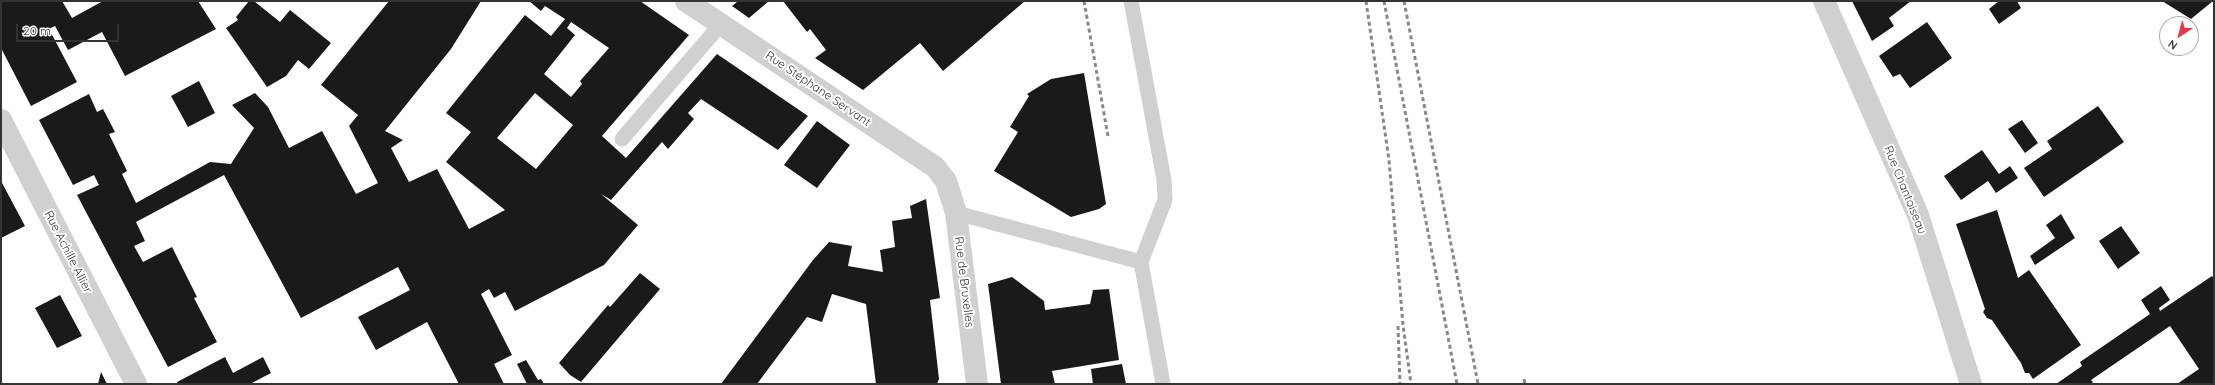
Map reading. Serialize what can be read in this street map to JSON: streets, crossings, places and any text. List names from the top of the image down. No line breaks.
{"streets":{"street":["Rue Stéphane Servant","Rue Chantoiseau","Rue Achille Allier","Rue de Bruxelles"]},"crossings":[["Rue Stéphane Servant","Rue de Bruxelles"]],"scale_bar":"20 m","north":"bottom left"}
